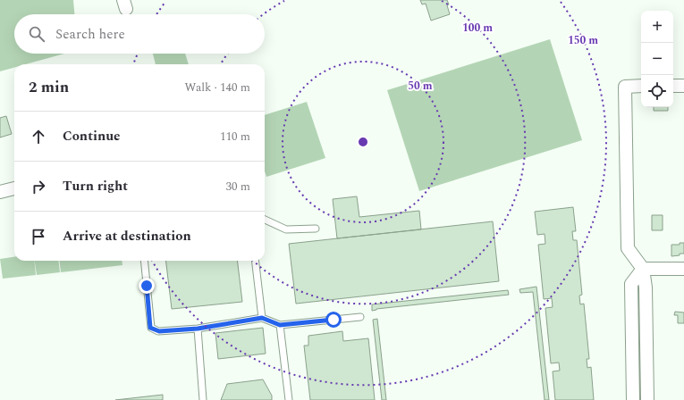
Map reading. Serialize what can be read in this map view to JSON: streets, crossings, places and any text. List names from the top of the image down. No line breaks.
{"page":{"map_buttons":["+","−"],"search":"Search here","heading":["2 min","Walk · 140 m"],"list":[["Continue","110 m"],["Turn right","30 m"],"Arrive at destination"]},"rings":["100 m","150 m","50 m"]}
